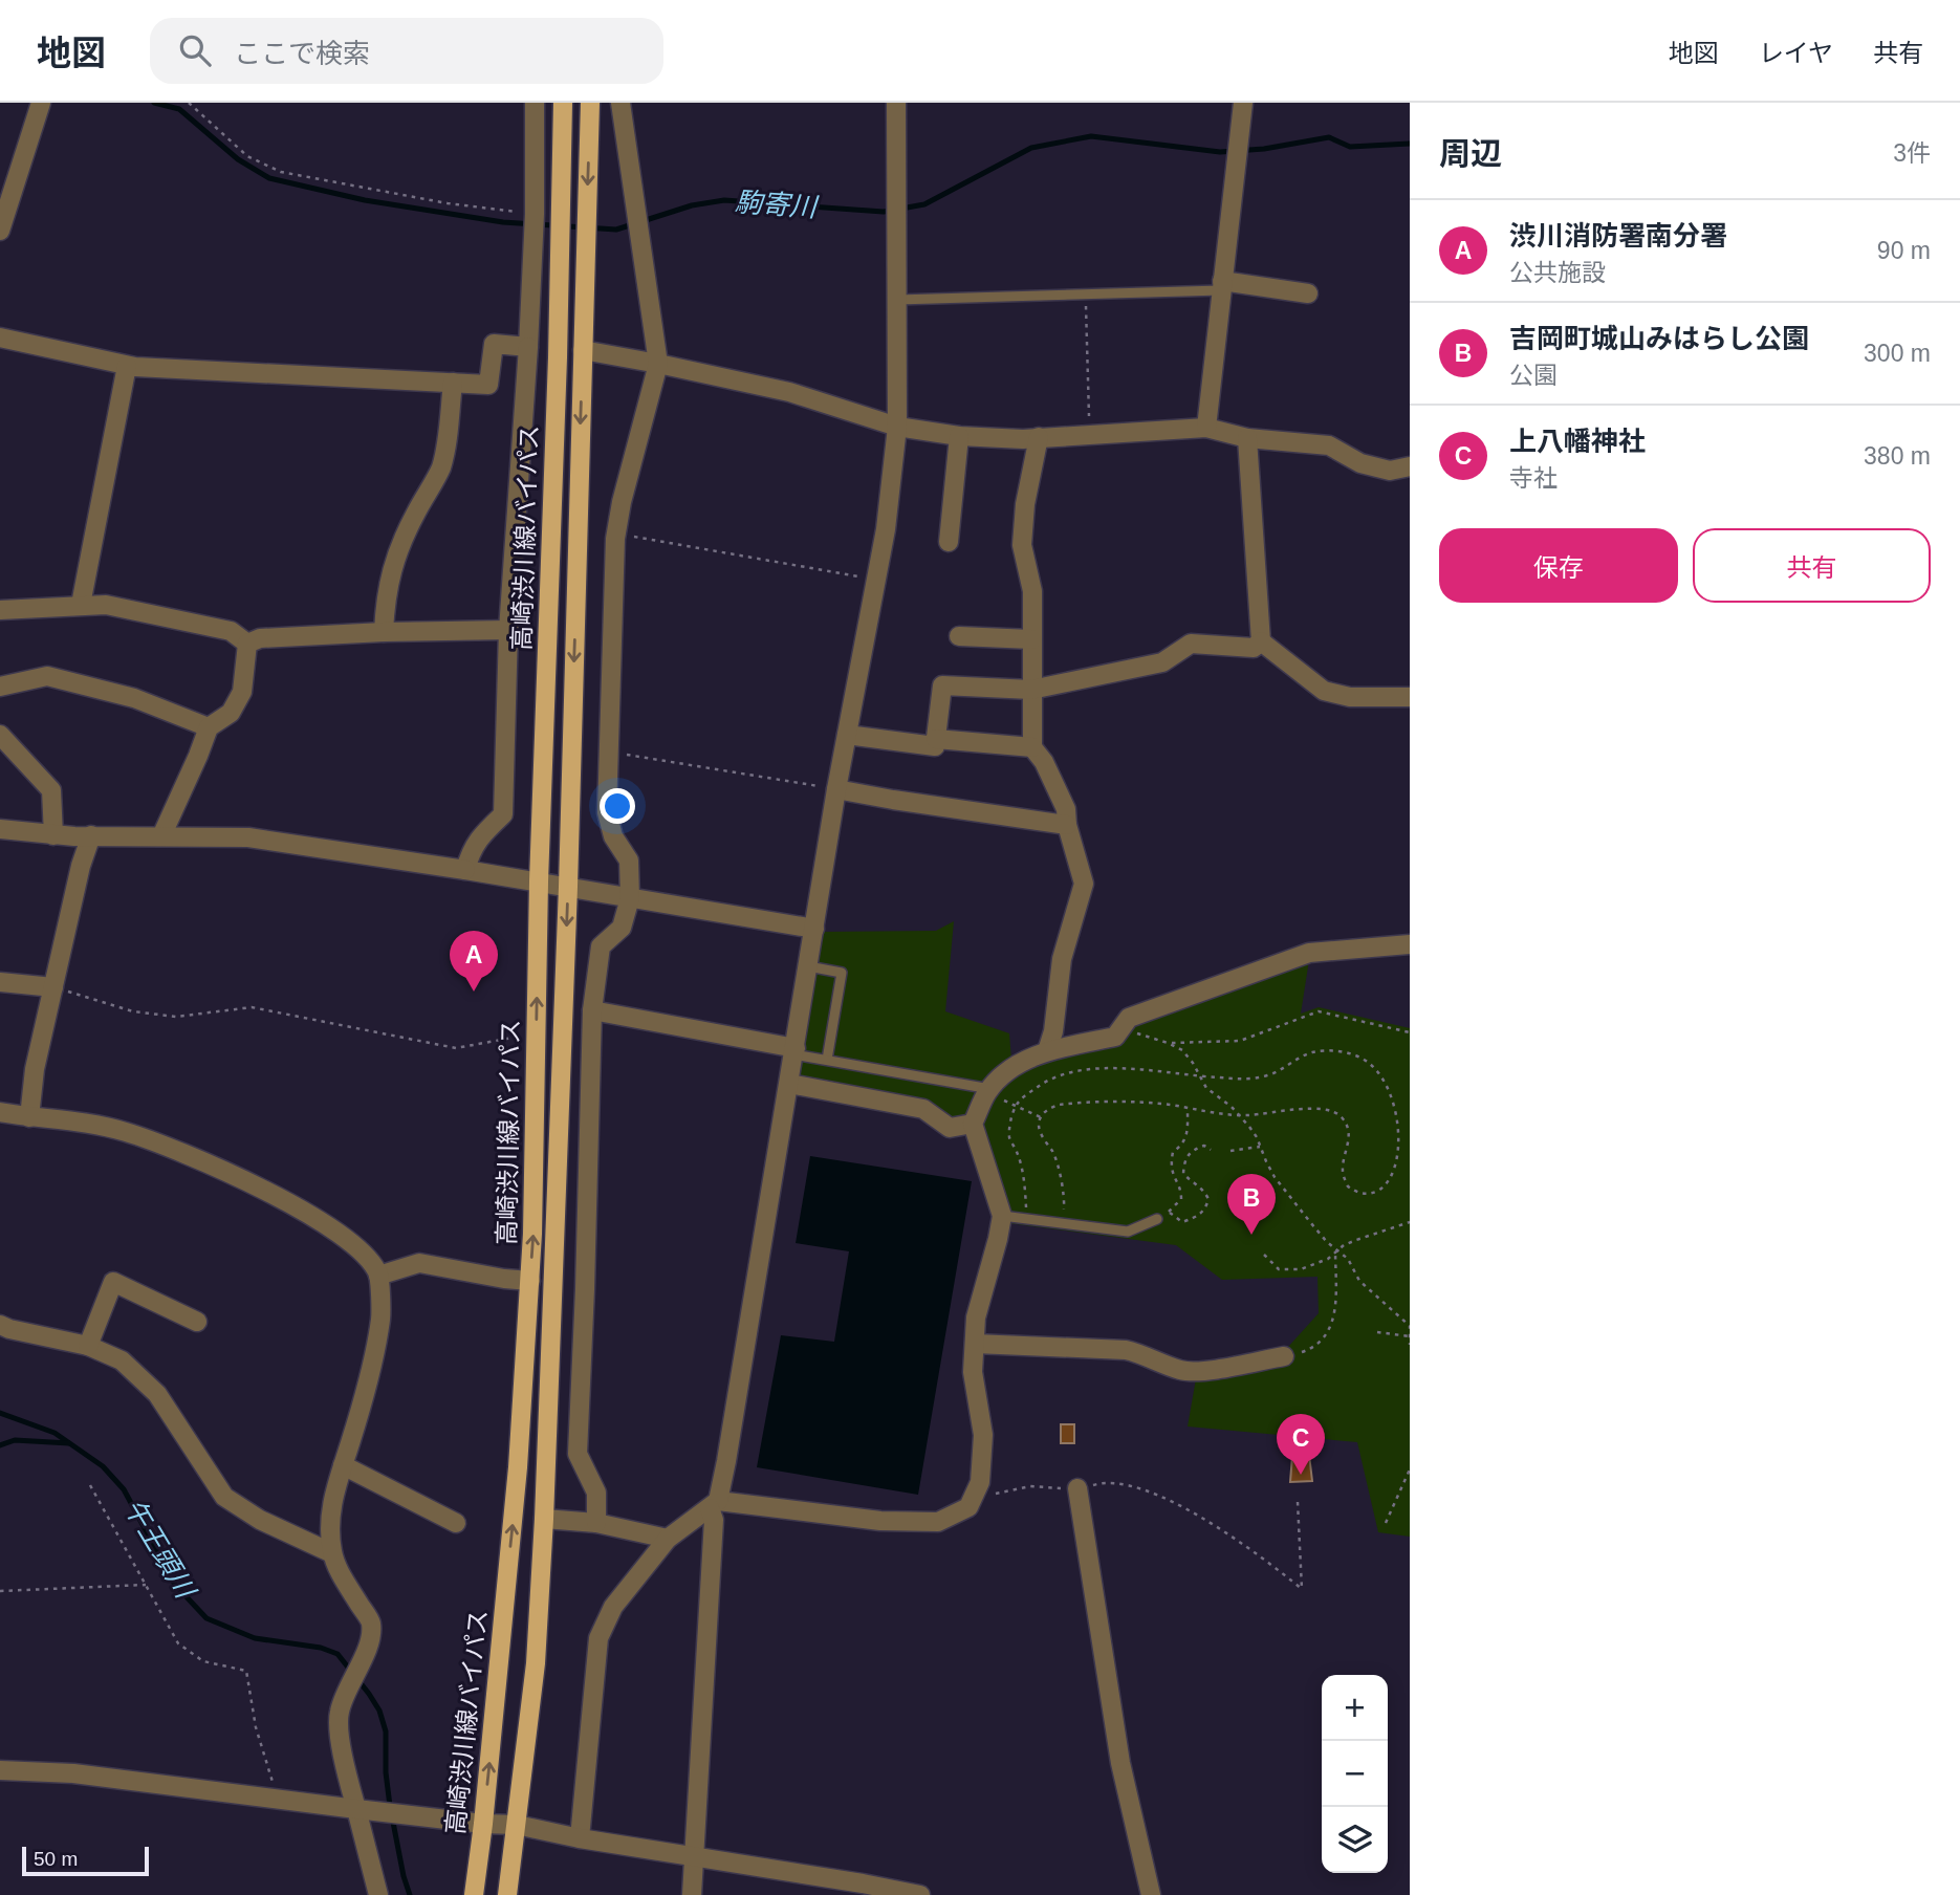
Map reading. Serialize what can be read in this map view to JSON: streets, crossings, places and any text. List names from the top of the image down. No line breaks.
{"streets":{"main road":["高崎渋川線バイパス"]},"water":["駒寄川","午王頭川"],"scale_bar":"50 m","page":{"header":"地図","search":"ここで検索","nav":["地図","レイヤ","共有"],"heading":["周辺","3件"],"list":[{"mark":"A","name":"渋川消防署南分署","note":"公共施設","value":"90 m"},{"mark":"B","name":"吉岡町城山みはらし公園","note":"公園","value":"300 m"},{"mark":"C","name":"上八幡神社","note":"寺社","value":"380 m"}],"buttons":["保存","共有"],"pins":["A","B","C"],"map_buttons":["+","−"],"scale":"50 m"}}
